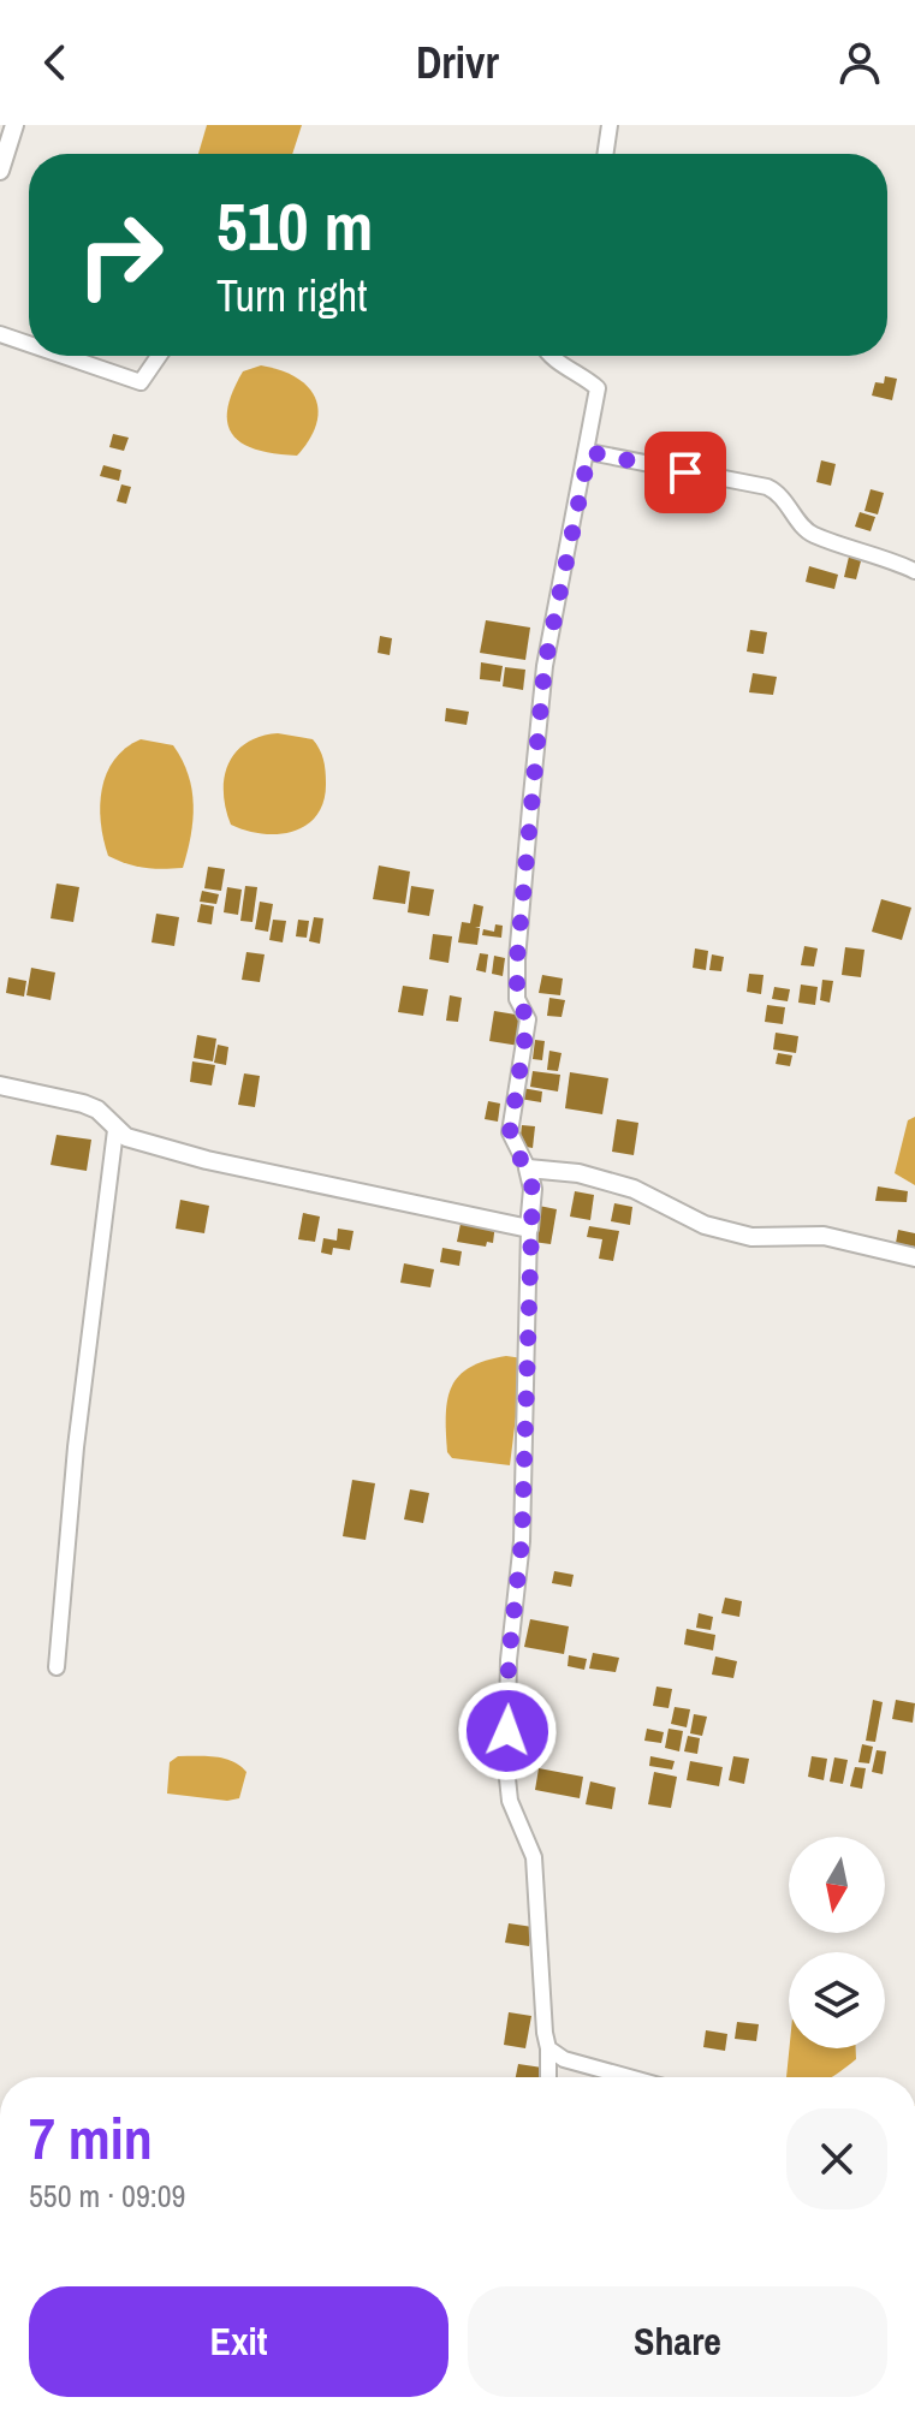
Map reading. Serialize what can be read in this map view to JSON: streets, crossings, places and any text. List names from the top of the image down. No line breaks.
{"north":"bottom","page":{"header":"Drivr","turn":["510 m","Turn right"],"heading":["7 min","550 m · 09:09"],"buttons":["Exit","Share"]}}
